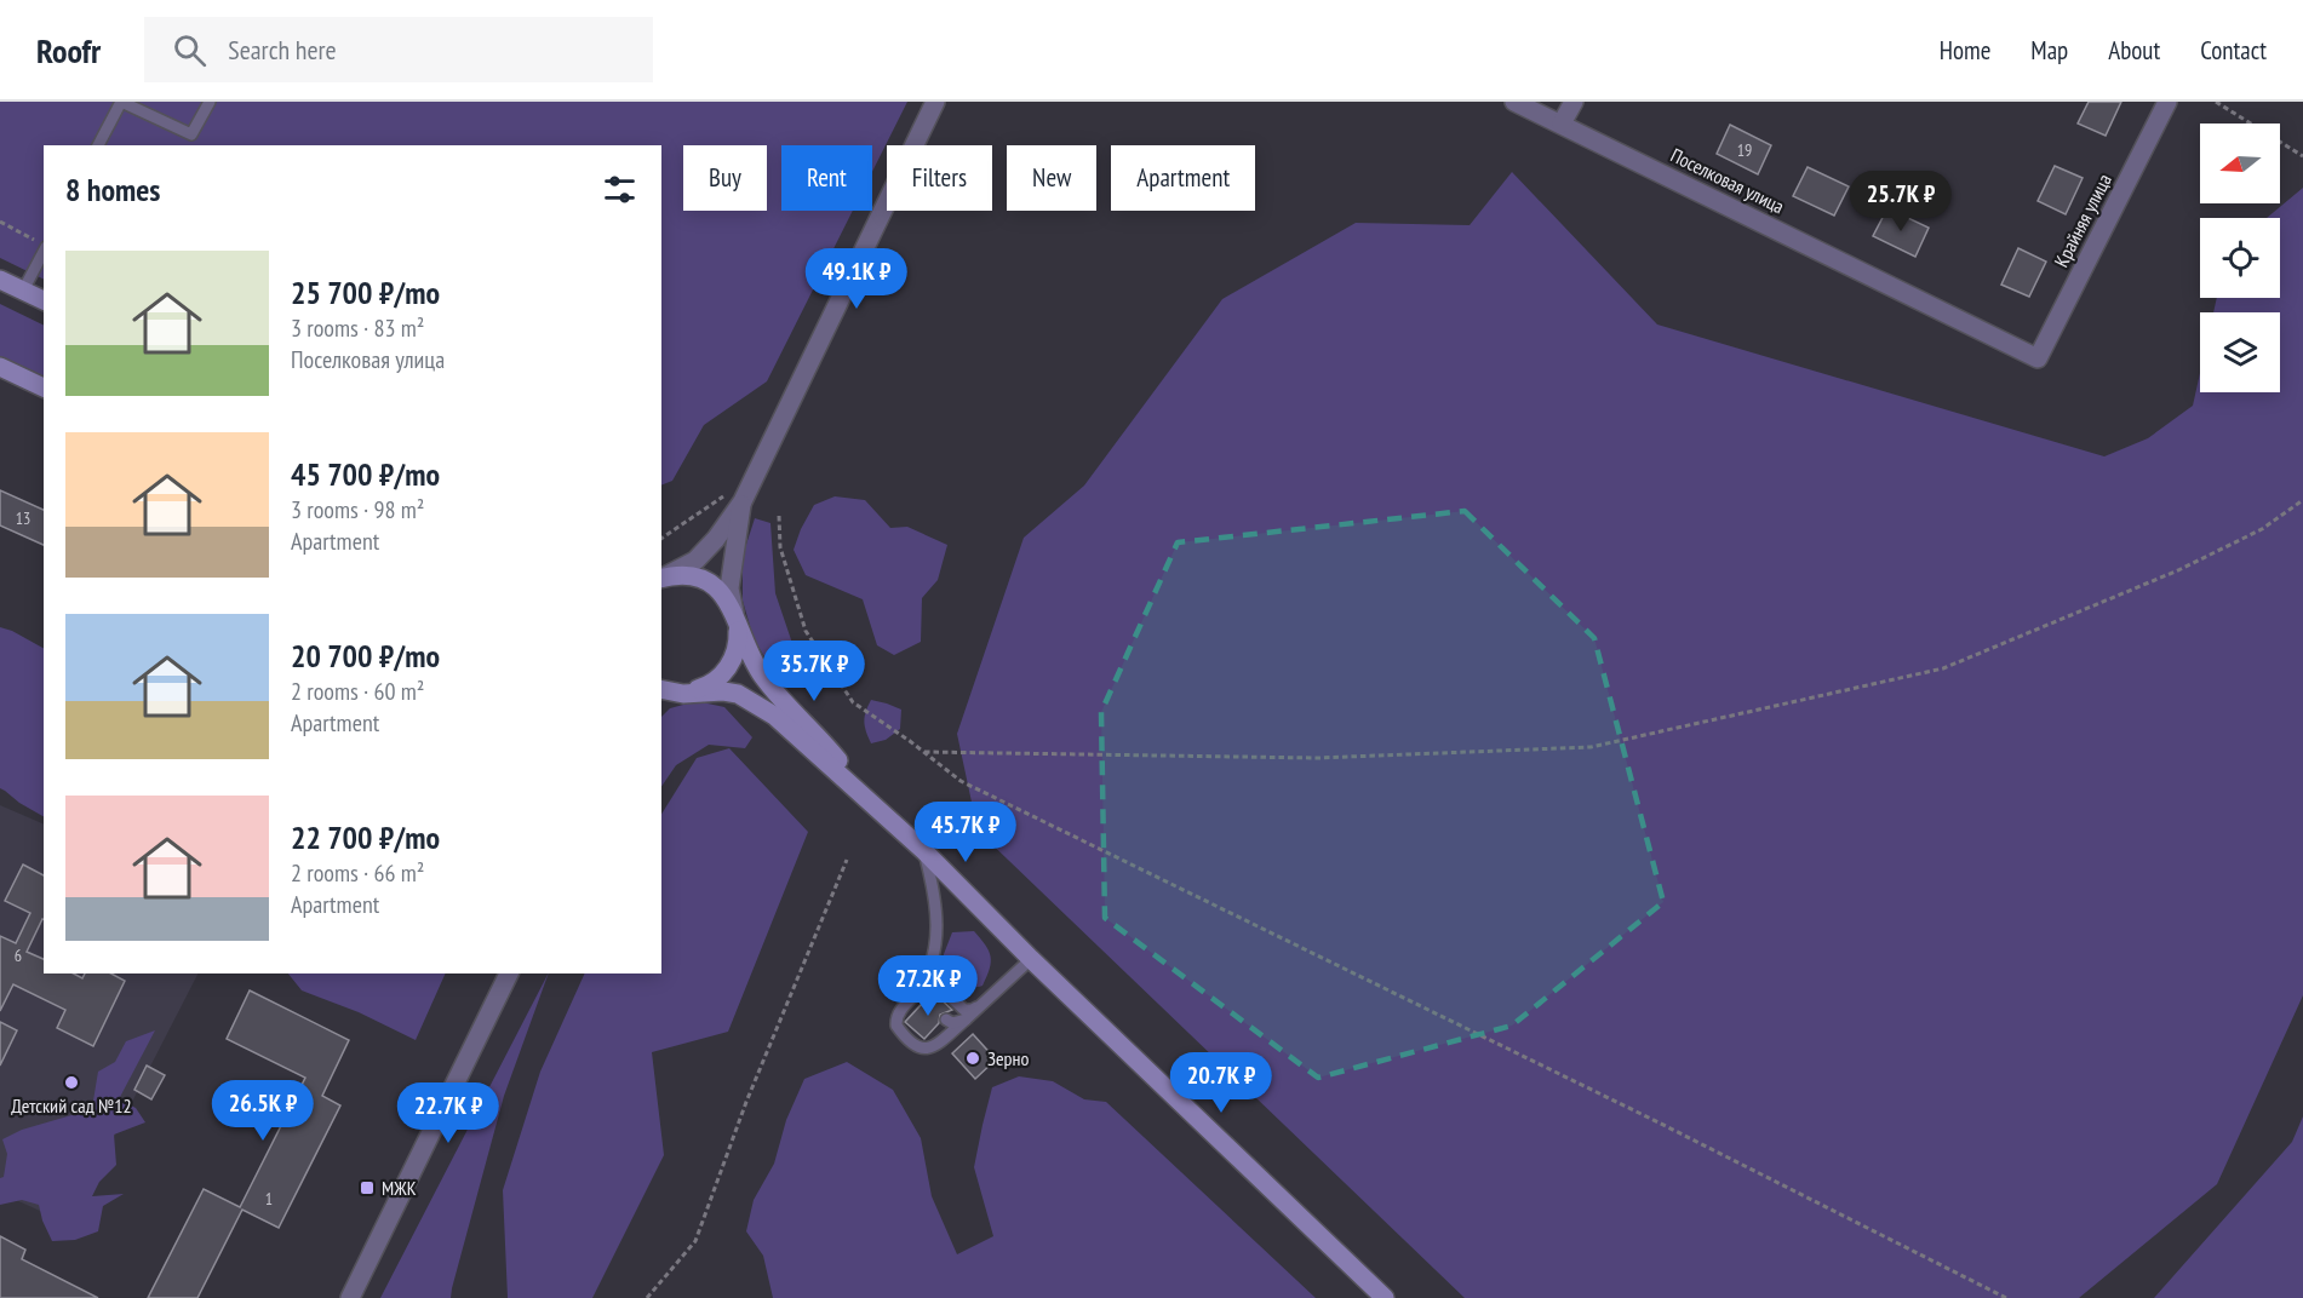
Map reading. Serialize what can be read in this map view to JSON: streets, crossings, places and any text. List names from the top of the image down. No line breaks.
{"streets":{"street":["Поселковая улица","Крайняя улица"]},"crossings":[["Поселковая улица","Крайняя улица"]],"places":{"other":["Зерно","Детский сад №12"],"transit":["МЖК"]},"house_numbers":["19","13","6","1"],"north":"left","page":{"header":"Roofr","search":"Search here","nav":["Home","Map","About","Contact"],"chip":["Buy","Rent","Filters","New","Apartment"],"heading":"8 homes","price":["25.7K ₽","49.1K ₽","35.7K ₽","45.7K ₽","27.2K ₽","20.7K ₽","26.5K ₽","22.7K ₽"],"list":[{"name":"25 700 ₽/mo","note":"3 rooms · 83 m² · Поселковая улица"},{"name":"45 700 ₽/mo","note":"3 rooms · 98 m² · Apartment"},{"name":"20 700 ₽/mo","note":"2 rooms · 60 m² · Apartment"},{"name":"22 700 ₽/mo","note":"2 rooms · 66 m² · Apartment"}]}}
